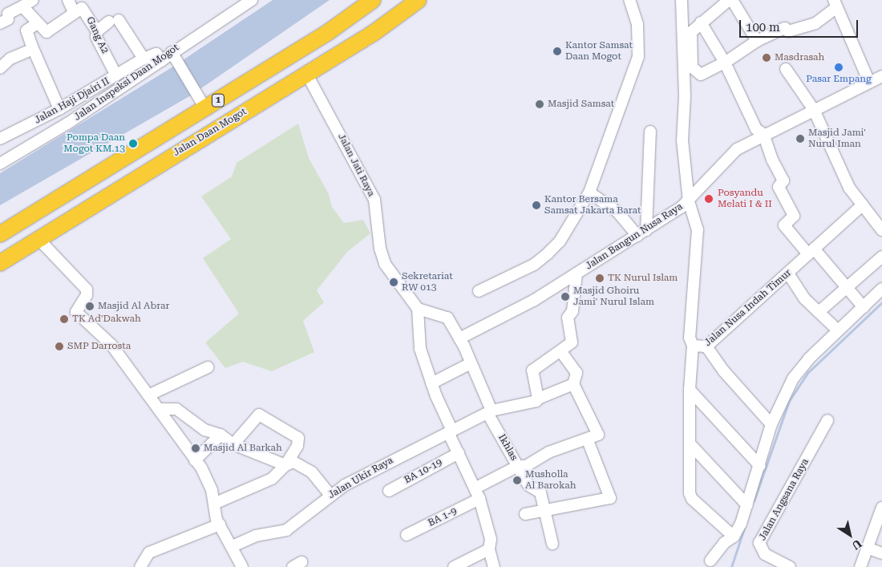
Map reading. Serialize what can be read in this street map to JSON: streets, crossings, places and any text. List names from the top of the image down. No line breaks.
{"streets":{"highway":["1","Jalan Daan Mogot"],"street":["Gang A2","Jalan Inspeksi Daan Mogot","Jalan Haji Djairi II","Jalan Jati Raya","Jalan Bangun Nusa Raya","Jalan Nusa Indah Timur","Ikhlas","BA 10-19","Jalan Ukir Raya","Jalan Angsana Raya","BA 1-9"]},"crossings":[["Gang A2","Jalan Haji Djairi II"],["Jalan Daan Mogot","Jalan Jati Raya"],["Jalan Bangun Nusa Raya","Jalan Nusa Indah Timur"],["Ikhlas","Jalan Ukir Raya"]],"places":["Kantor Samsat Daan Mogot","Masdrasah","Pasar Empang","Masjid Samsat","Masjid Jami' Nurul Iman","Pompa Daan Mogot KM.13","Posyandu Melati I & II","Kantor Bersama Samsat Jakarta Barat","TK Nurul Islam","Sekretariat RW 013","Masjid Ghoiru Jami' Nurul Islam","Masjid Al Abrar","TK Ad'Dakwah","SMP Darrosta","Masjid Al Barkah","Musholla Al Barokah"],"scale_bar":"100 m","north":"bottom right"}
